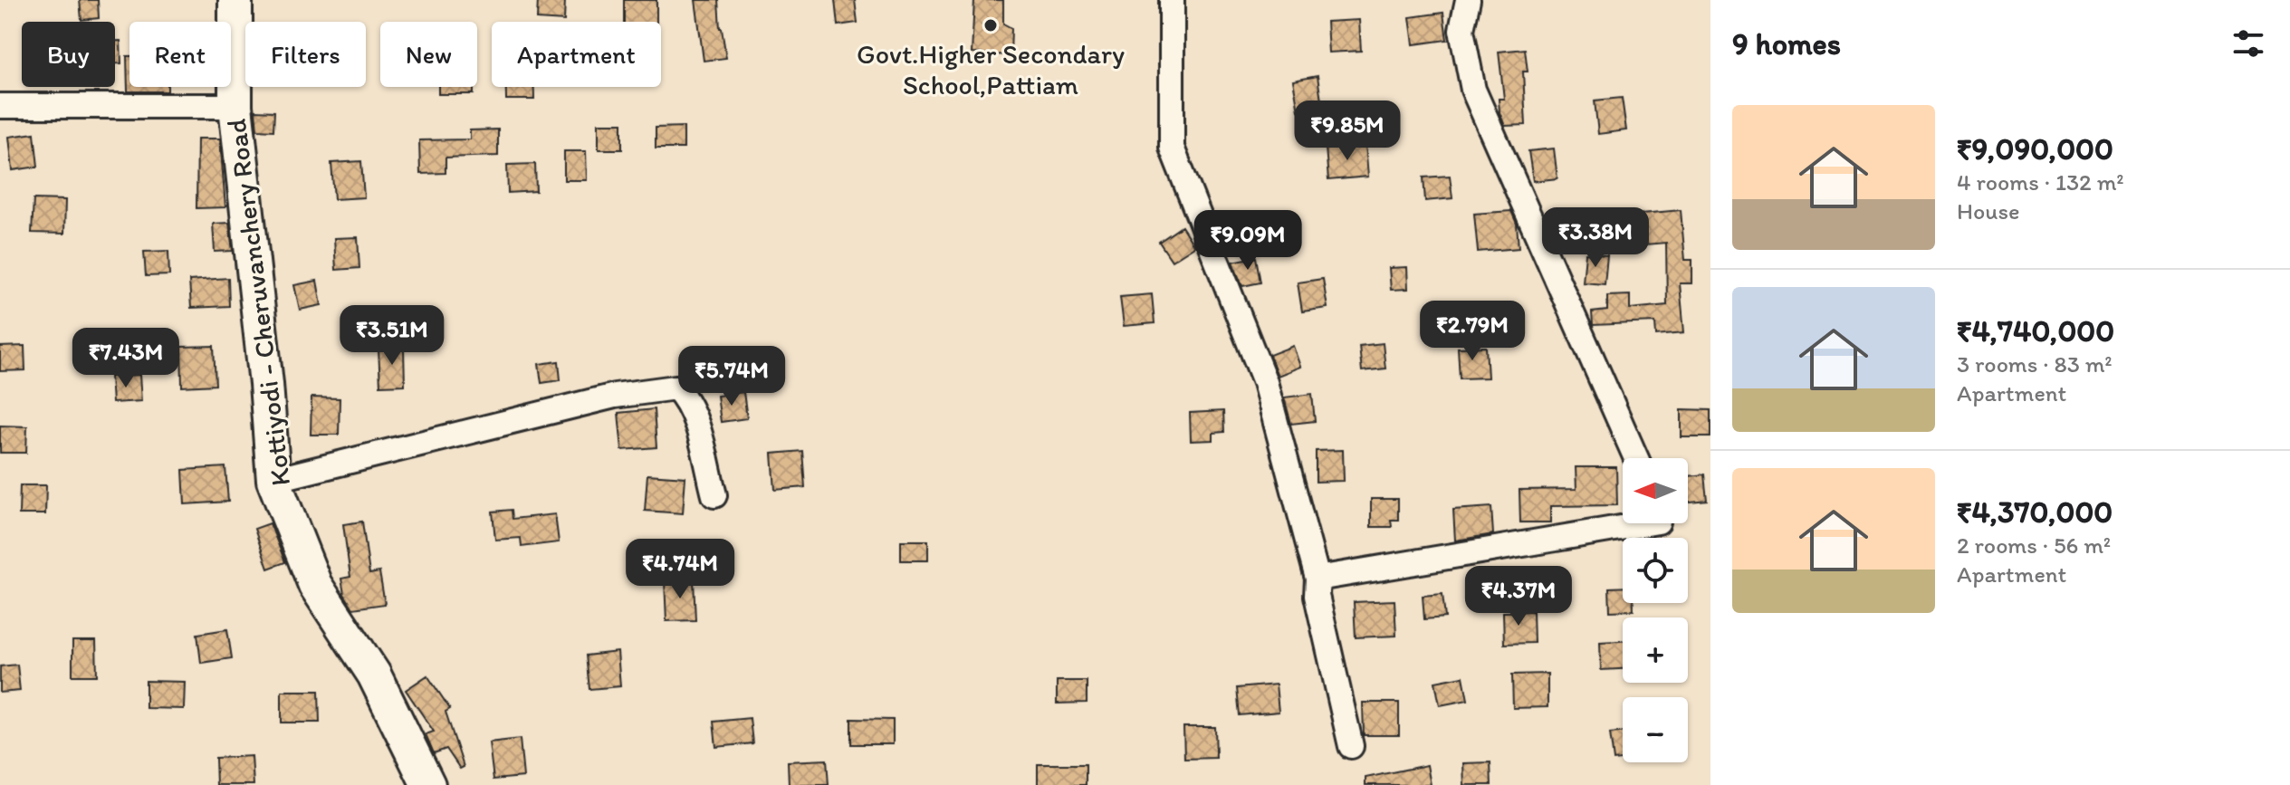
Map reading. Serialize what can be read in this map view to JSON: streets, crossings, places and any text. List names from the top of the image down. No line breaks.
{"streets":{"main road":["Kottiyodi - Cheruvanchery Road"]},"places":["Govt.Higher Secondary School,Pattiam"],"north":"left","page":{"heading":"9 homes","chip":["Buy","Rent","Filters","New","Apartment"],"list":[{"name":"₹9,090,000","note":"4 rooms · 132 m² · House"},{"name":"₹4,740,000","note":"3 rooms · 83 m² · Apartment"},{"name":"₹4,370,000","note":"2 rooms · 56 m² · Apartment"}],"price":["₹9.85M","₹3.38M","₹9.09M","₹2.79M","₹3.51M","₹7.43M","₹5.74M","₹4.74M","₹4.37M"],"map_buttons":["+","−"]}}
